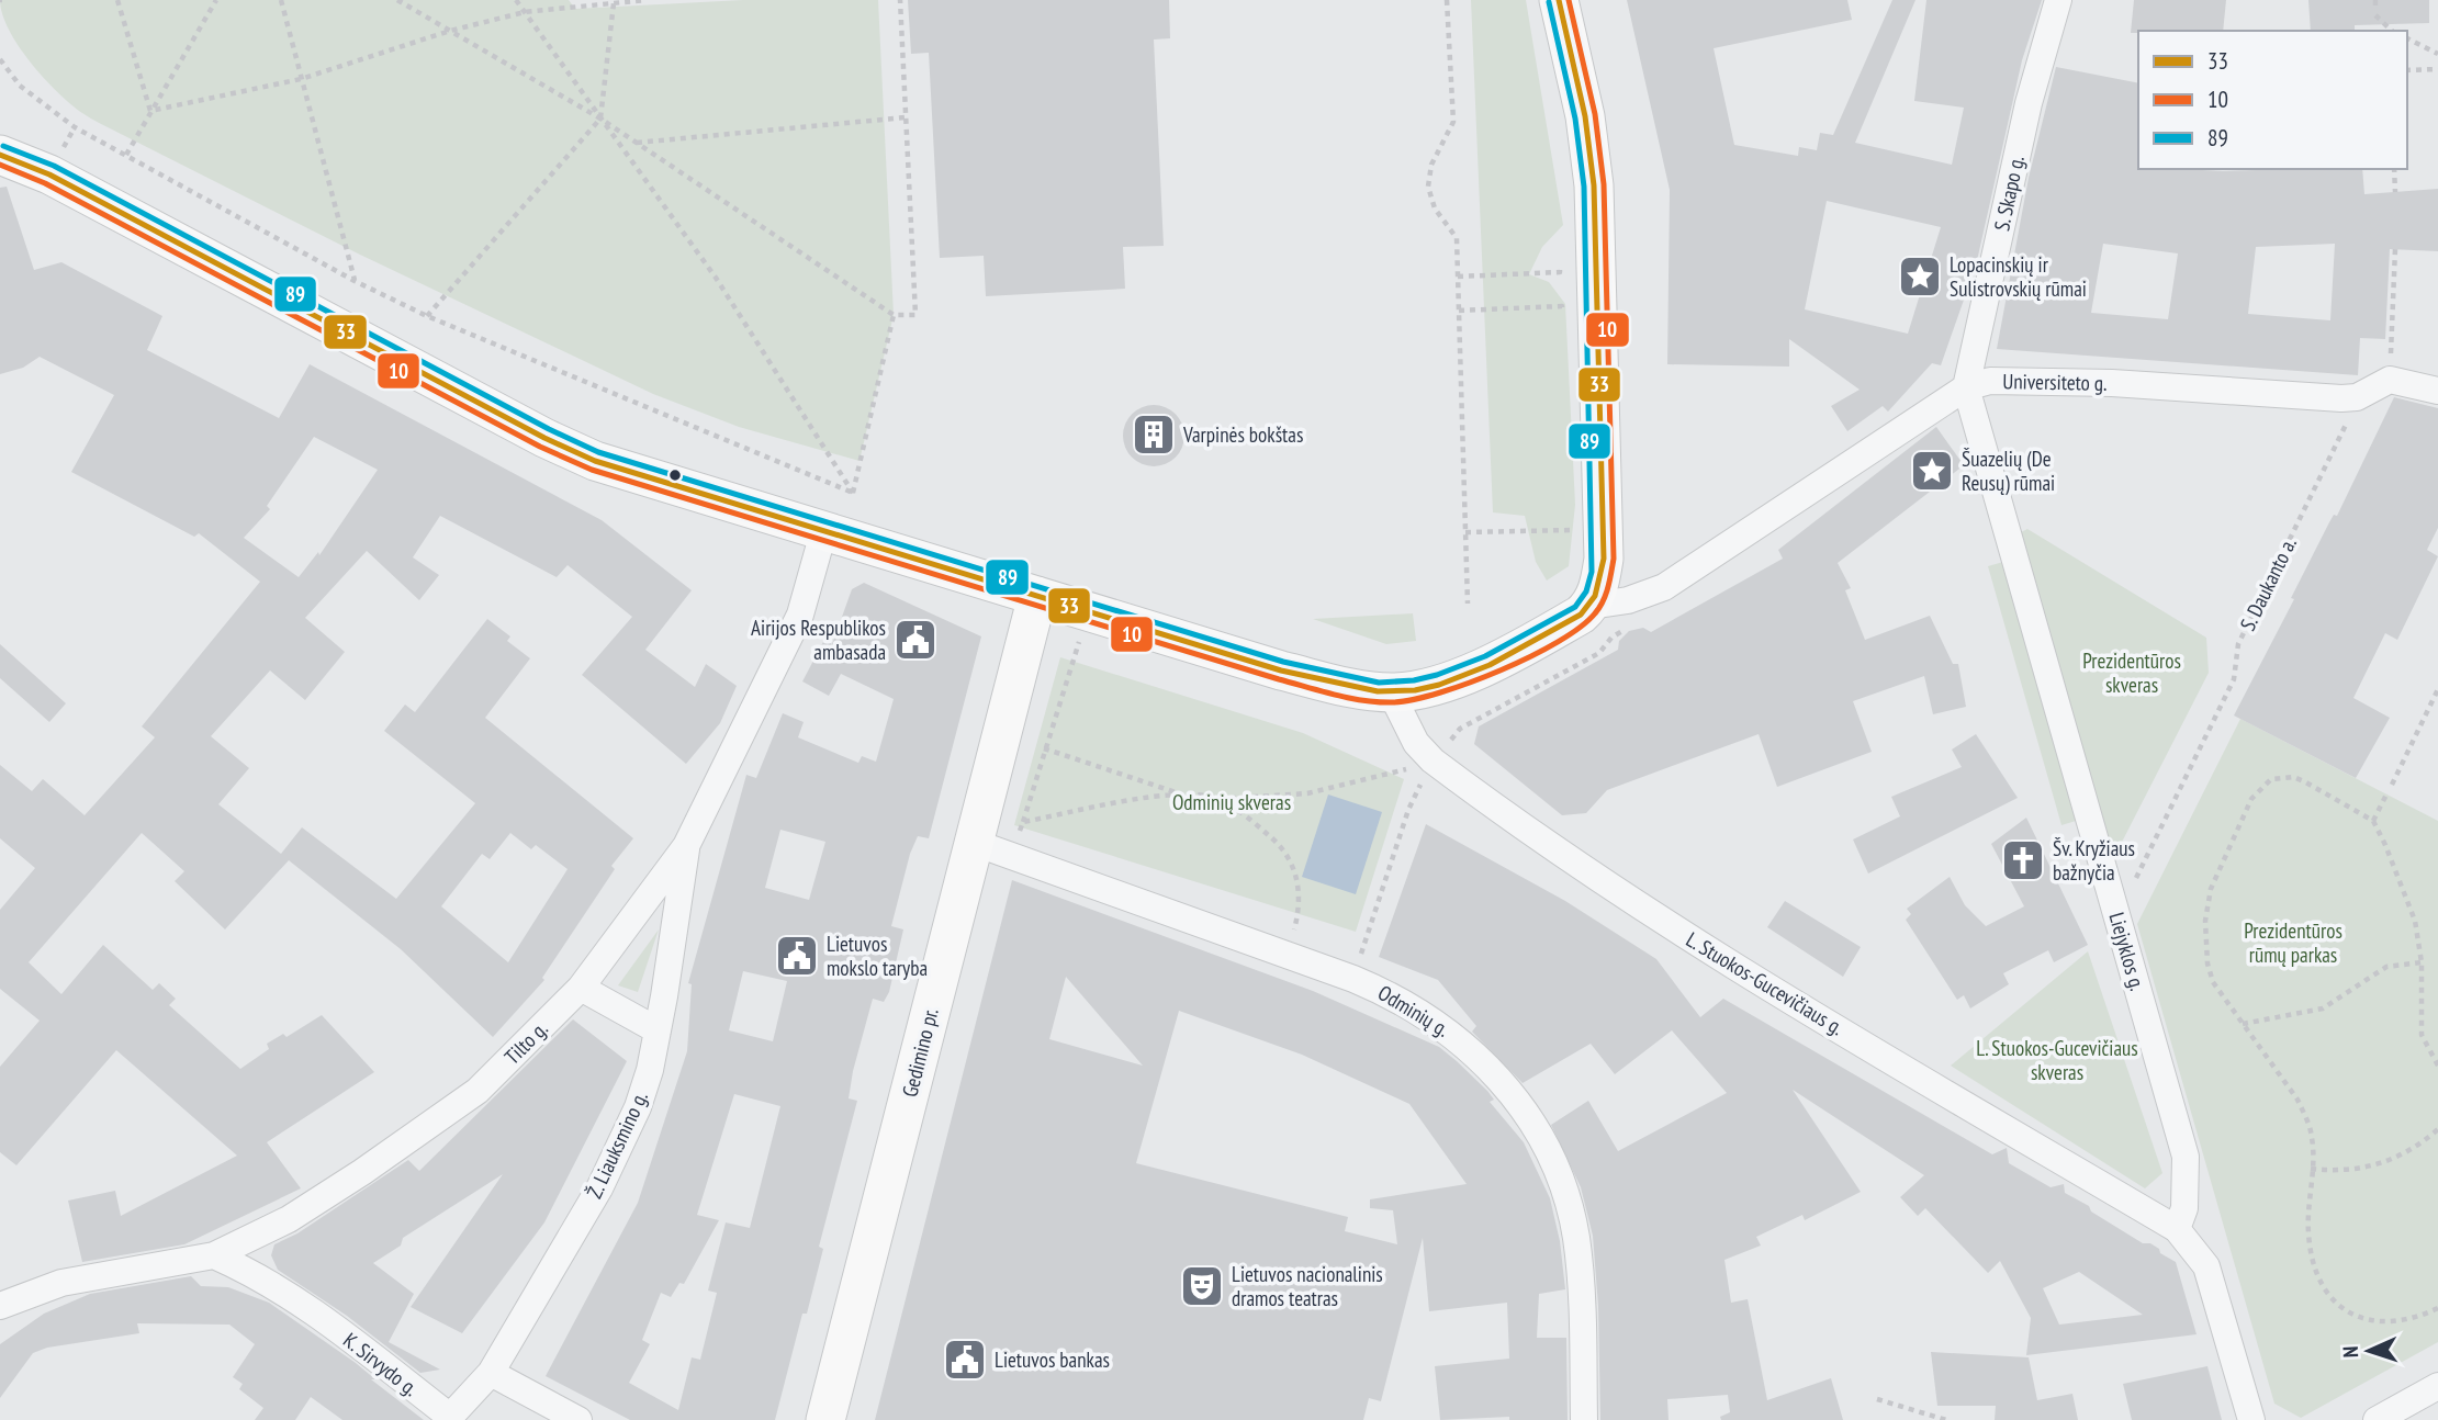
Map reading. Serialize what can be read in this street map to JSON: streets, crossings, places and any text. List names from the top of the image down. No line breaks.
{"streets":{"main road":["Gedimino pr."],"street":["S. Skapo g.","Universiteto g.","Liejyklos g.","L. Stuokos-Gucevičiaus g.","Odminių g.","Tilto g.","Ž. Liauksmino g.","K. Sirvydo g."],"path":["S. Daukanto a."]},"crossings":[["S. Skapo g.","Universiteto g."],["S. Skapo g.","Liejyklos g."],["Universiteto g.","S. Daukanto a."],["Universiteto g.","Liejyklos g."],["S. Daukanto a.","Liejyklos g."],["Liejyklos g.","L. Stuokos-Gucevičiaus g."],["Odminių g.","Gedimino pr."],["Tilto g.","Ž. Liauksmino g."],["Tilto g.","K. Sirvydo g."],["Ž. Liauksmino g.","K. Sirvydo g."]],"parks":["Prezidentūros skveras","Odminių skveras","Prezidentūros rūmų parkas","L. Stuokos-Gucevičiaus skveras"],"places":{"place":["Lopacinskių ir Sulistrovskių rūmai","Šuazelių (De Reusų) rūmai"],"building":["Varpinės bokštas"],"public building":["Airijos Respublikos ambasada","Lietuvos mokslo taryba","Lietuvos bankas"],"church":["Šv. Kryžiaus bažnyčia"],"theatre":["Lietuvos nacionalinis dramos teatras"]},"lines":["transit line 33","transit line 10","transit line 89"],"legend":["33","10","89"],"north":"left"}
